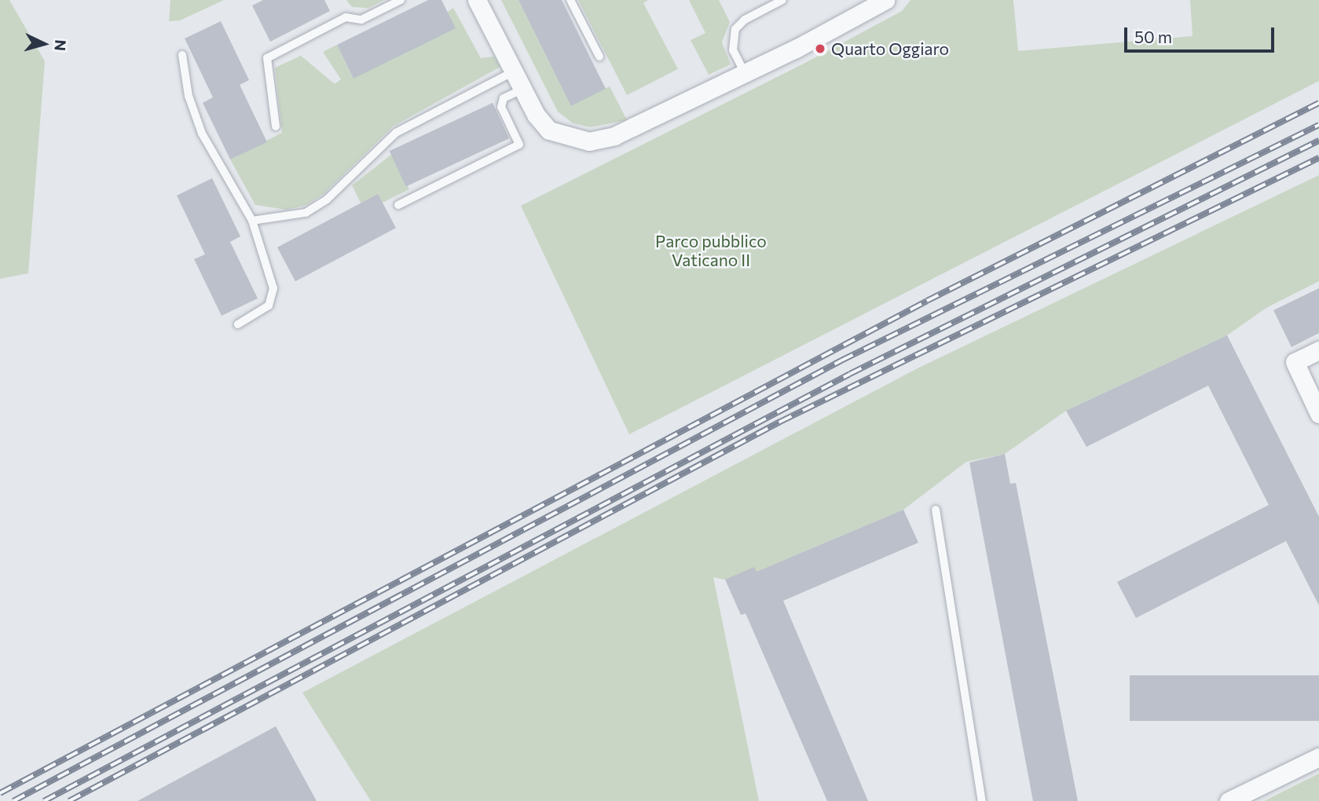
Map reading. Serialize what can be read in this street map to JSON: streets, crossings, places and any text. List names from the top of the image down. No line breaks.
{"parks":["Parco pubblico Vaticano II"],"places":["Quarto Oggiaro"],"scale_bar":"50 m","north":"right"}
